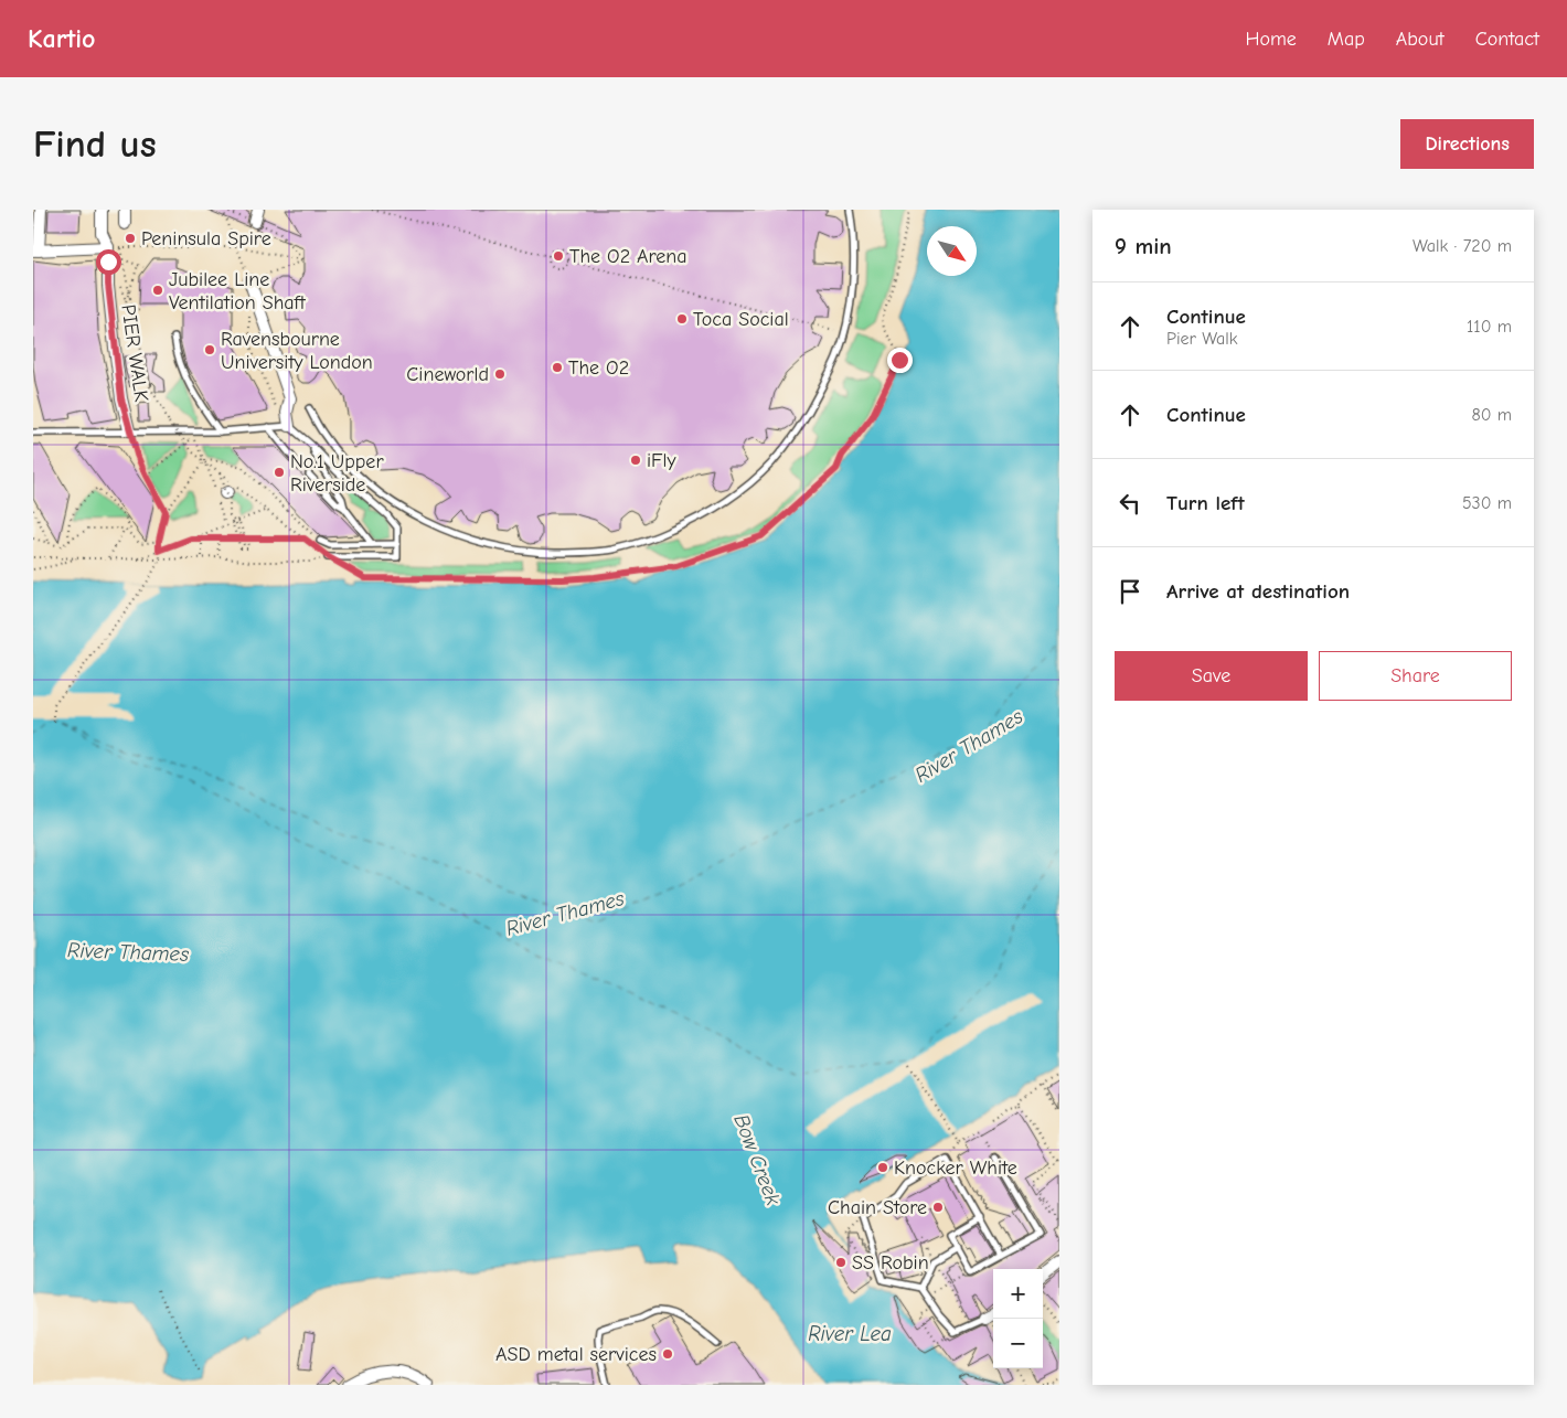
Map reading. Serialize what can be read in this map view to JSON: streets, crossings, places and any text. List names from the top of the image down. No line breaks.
{"streets":{"street":["PIER WALK"]},"water":["River Thames","Bow Creek","River Lea"],"places":["Peninsula Spire","The O2 Arena","Jubilee Line Ventilation Shaft","Toca Social","Ravensbourne University London","The O2","Cineworld","iFly","No.1 Upper Riverside","Knocker White","Chain Store","SS Robin","ASD metal services"],"north":"bottom right","page":{"header":"Kartio","nav":["Home","Map","About","Contact"],"buttons":["Directions",["Save","Share"]],"title":"Find us","heading":["9 min","Walk · 720 m"],"list":[["Continue","Pier Walk","110 m"],["Continue","80 m"],["Turn left","530 m"],"Arrive at destination"],"map_buttons":["+","−"]}}
